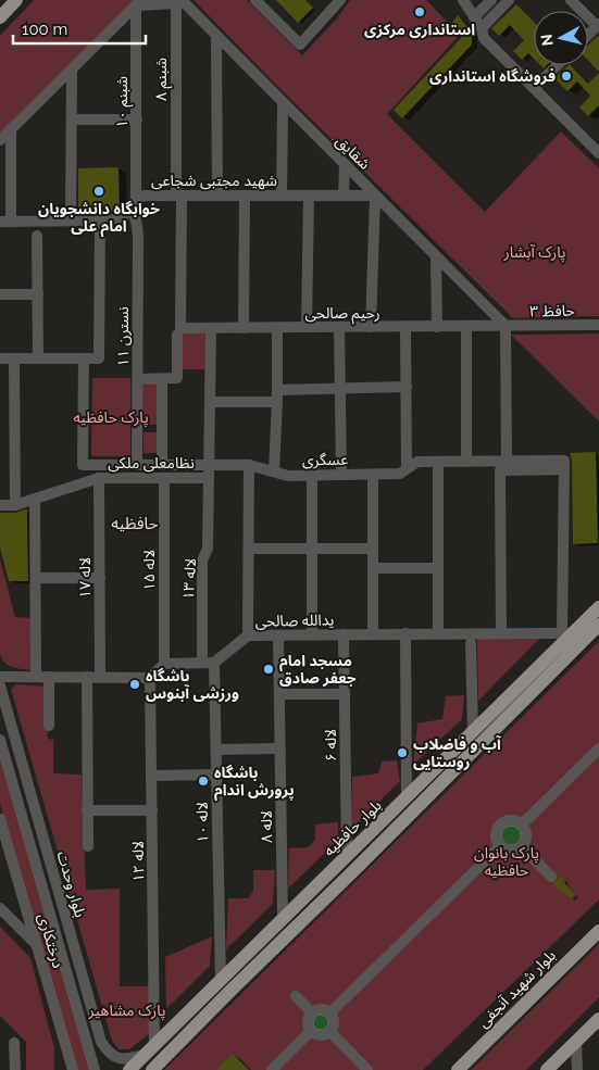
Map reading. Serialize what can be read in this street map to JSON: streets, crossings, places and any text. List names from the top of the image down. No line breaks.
{"streets":{"main road":["بلوار حافظیه","بلوار شهید آنجفی"],"street":["شبنم ۸","شبنم ۱۰","شقایق","شهید مجتبی شجاعی","حافظ ۳","رحیم صالحی","نسترن ۱۱","عسگری","نظامعلی ملکی","لاله ۱۵","لاله ۱۷","لاله ۱۳","یدالله صالحی","لاله ۶","لاله ۱۰","لاله ۸","لاله ۱۲","بلوار وحدت","درختکاری"]},"crossings":[["شبنم ۸","شقایق"],["شبنم ۸","شهید مجتبی شجاعی"],["شبنم ۸","رحیم صالحی"],["شبنم ۱۰","شهید مجتبی شجاعی"],["شقایق","شهید مجتبی شجاعی"],["شقایق","حافظ ۳"],["شقایق","رحیم صالحی"],["شهید مجتبی شجاعی","نسترن ۱۱"],["حافظ ۳","رحیم صالحی"],["رحیم صالحی","لاله ۱۳"],["نسترن ۱۱","عسگری"],["نسترن ۱۱","نظامعلی ملکی"],["عسگری","لاله ۱۳"],["عسگری","یدالله صالحی"],["عسگری","بلوار حافظیه"],["نظامعلی ملکی","لاله ۱۵"],["نظامعلی ملکی","لاله ۱۷"],["نظامعلی ملکی","لاله ۱۳"],["یدالله صالحی","لاله ۶"],["یدالله صالحی","لاله ۱۰"],["یدالله صالحی","لاله ۸"],["یدالله صالحی","بلوار حافظیه"],["لاله ۶","بلوار حافظیه"],["لاله ۱۰","بلوار حافظیه"],["لاله ۸","بلوار حافظیه"],["بلوار حافظیه","لاله ۱۲"],["بلوار حافظیه","بلوار وحدت"]],"districts":["حافظیه"],"parks":["پارک آبشار","پارک حافظیه","پارک بانوان حافظیه","پارک مشاهیر"],"places":["استانداری مرکزی","فروشگاه استانداری","خوابگاه دانشجویان امام علی","مسجد امام جعفر صادق","باشگاه ورزشی آبنوس","آب و فاضلاب روستایی","باشگاه پرورش اندام"],"scale_bar":"100 m","north":"left"}
